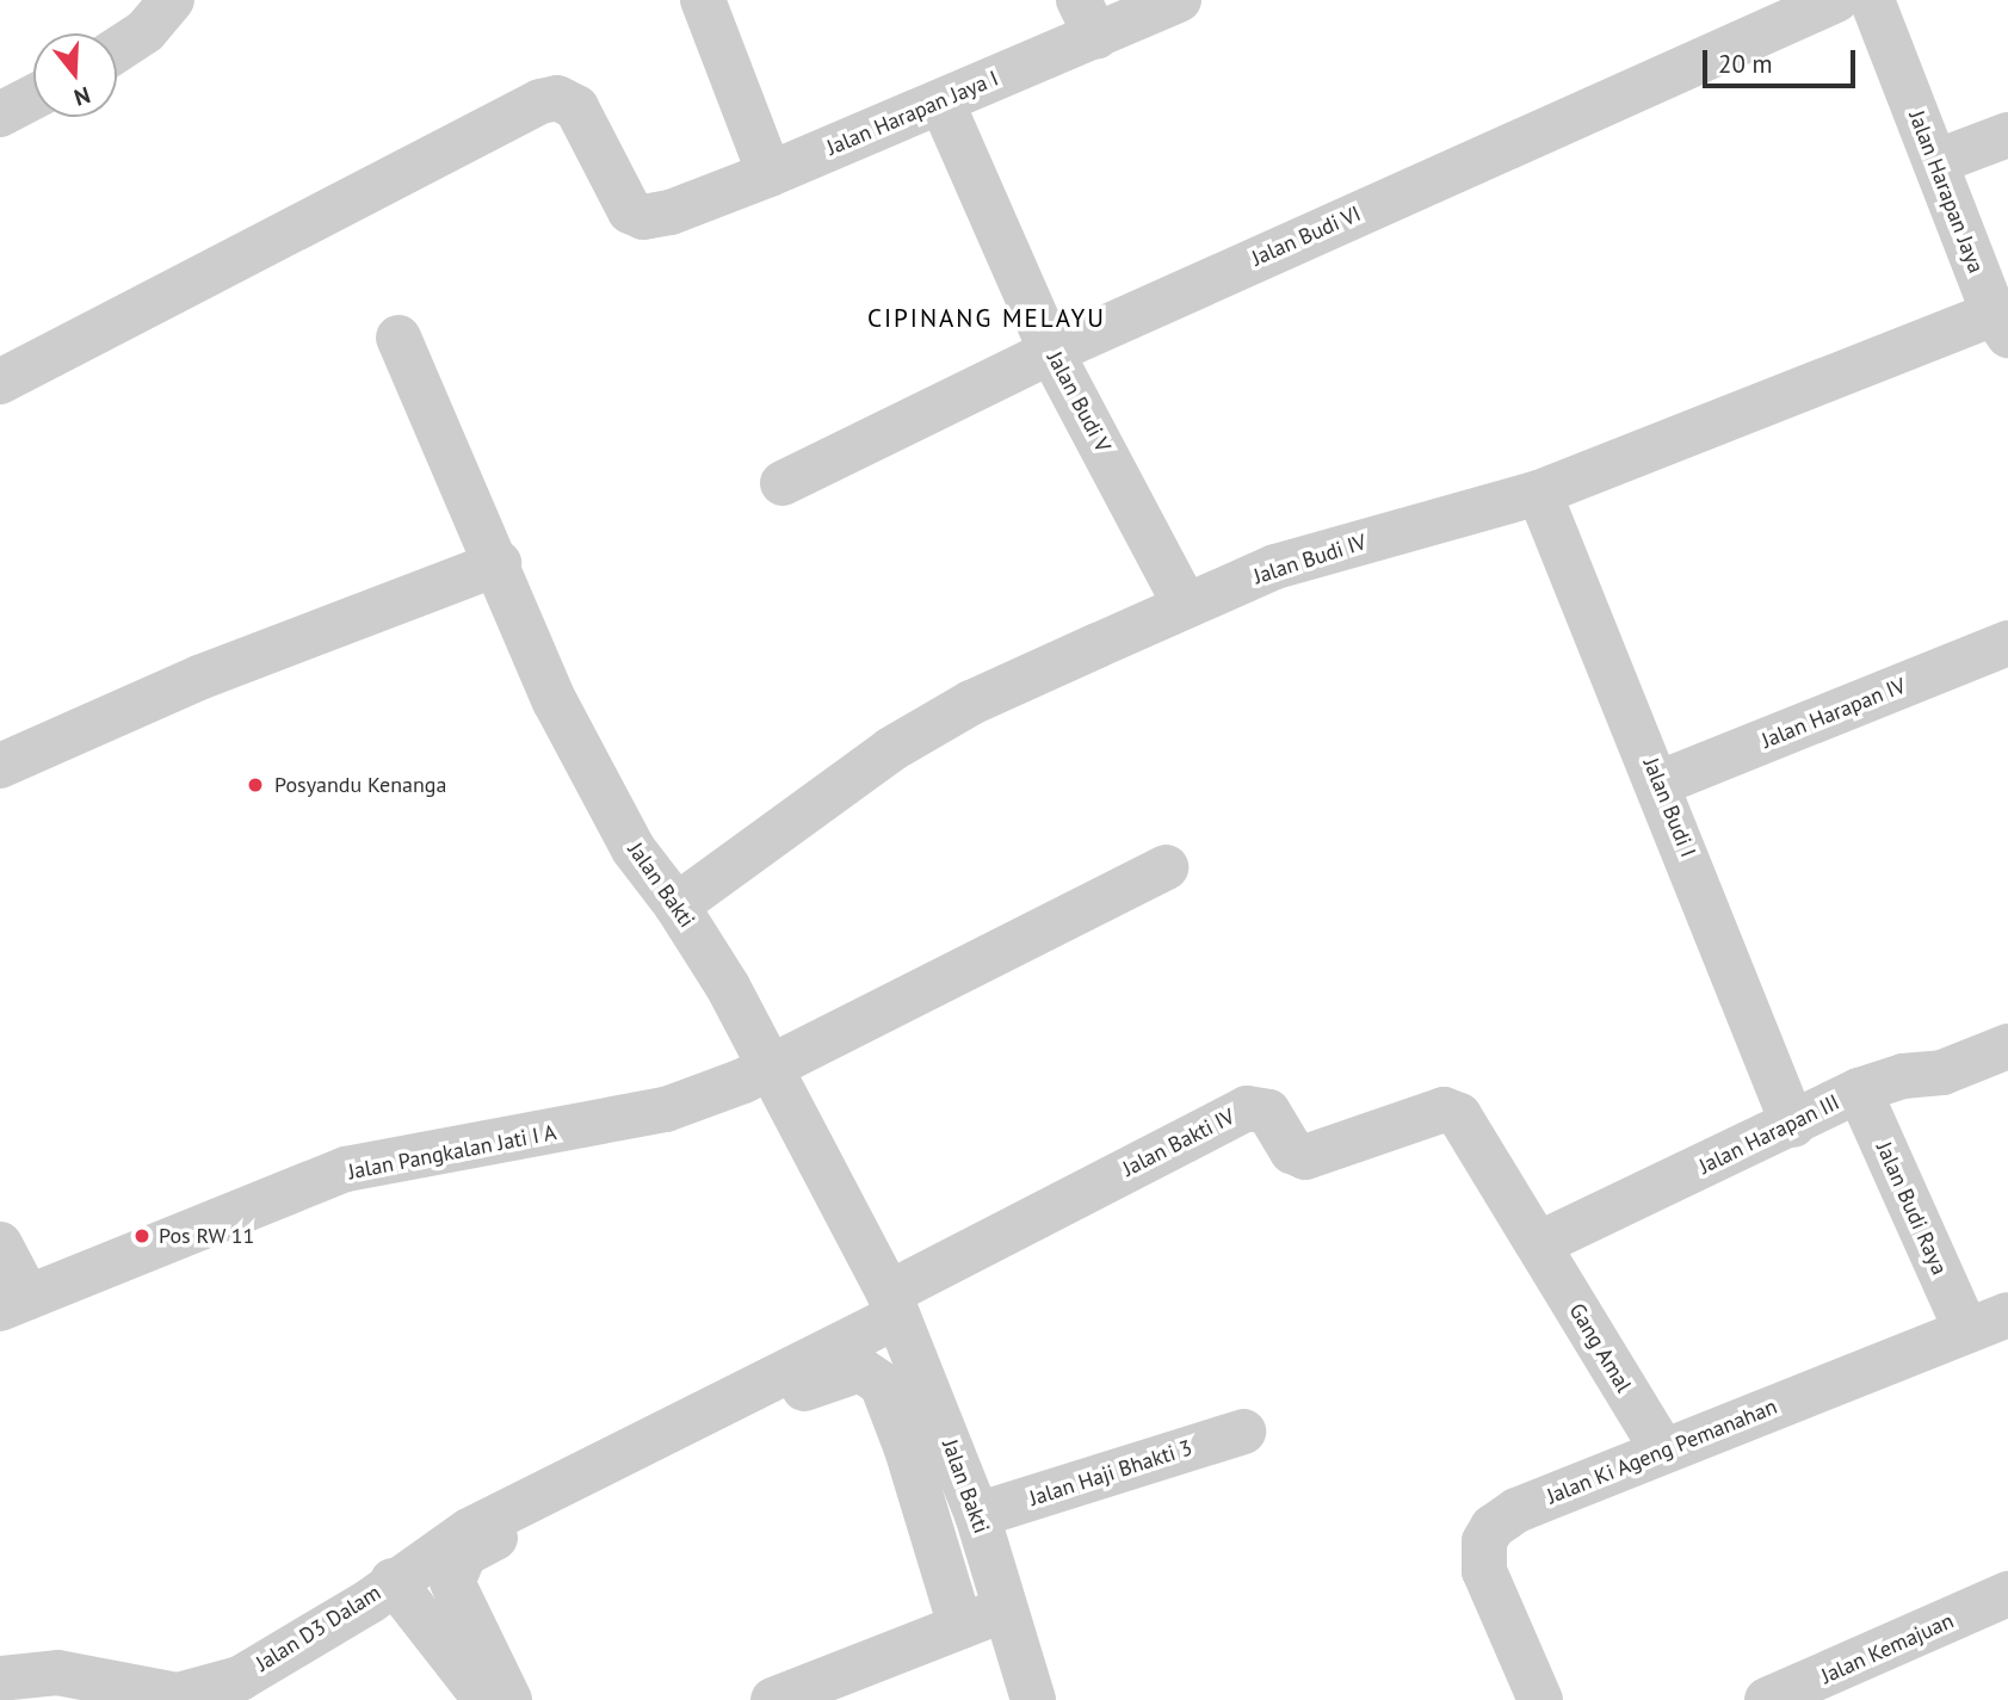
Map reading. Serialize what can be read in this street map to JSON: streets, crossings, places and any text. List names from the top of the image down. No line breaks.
{"streets":{"street":["Jalan Harapan Jaya I","Jalan Harapan Jaya","Jalan Budi VI","Jalan Budi V","Jalan Budi IV","Jalan Harapan IV","Jalan Budi I","Jalan Bakti","Jalan Harapan III","Jalan Bakti IV","Jalan Pangkalan Jati I A","Jalan Budi Raya","Gang Amal","Jalan Ki Ageng Pemanahan","Jalan Haji Bhakti 3","Jalan D3 Dalam","Jalan Kemajuan"]},"crossings":[["Jalan Harapan Jaya I","Jalan Budi V"],["Jalan Harapan Jaya","Jalan Budi IV"],["Jalan Budi VI","Jalan Budi V"],["Jalan Budi V","Jalan Budi IV"],["Jalan Budi IV","Jalan Budi I"],["Jalan Budi IV","Jalan Bakti"],["Jalan Harapan IV","Jalan Budi I"],["Jalan Budi I","Jalan Harapan III"],["Jalan Bakti","Jalan Bakti IV"],["Jalan Bakti","Jalan Pangkalan Jati I A"],["Jalan Bakti","Jalan Haji Bhakti 3"],["Jalan Bakti","Jalan D3 Dalam"],["Jalan Harapan III","Jalan Bakti IV"],["Jalan Harapan III","Jalan Budi Raya"],["Jalan Harapan III","Gang Amal"],["Jalan Bakti IV","Gang Amal"],["Jalan Bakti IV","Jalan D3 Dalam"],["Jalan Budi Raya","Jalan Ki Ageng Pemanahan"],["Gang Amal","Jalan Ki Ageng Pemanahan"]],"districts":["CIPINANG MELAYU"],"places":["Posyandu Kenanga","Pos RW 11"],"scale_bar":"20 m","north":"bottom"}
